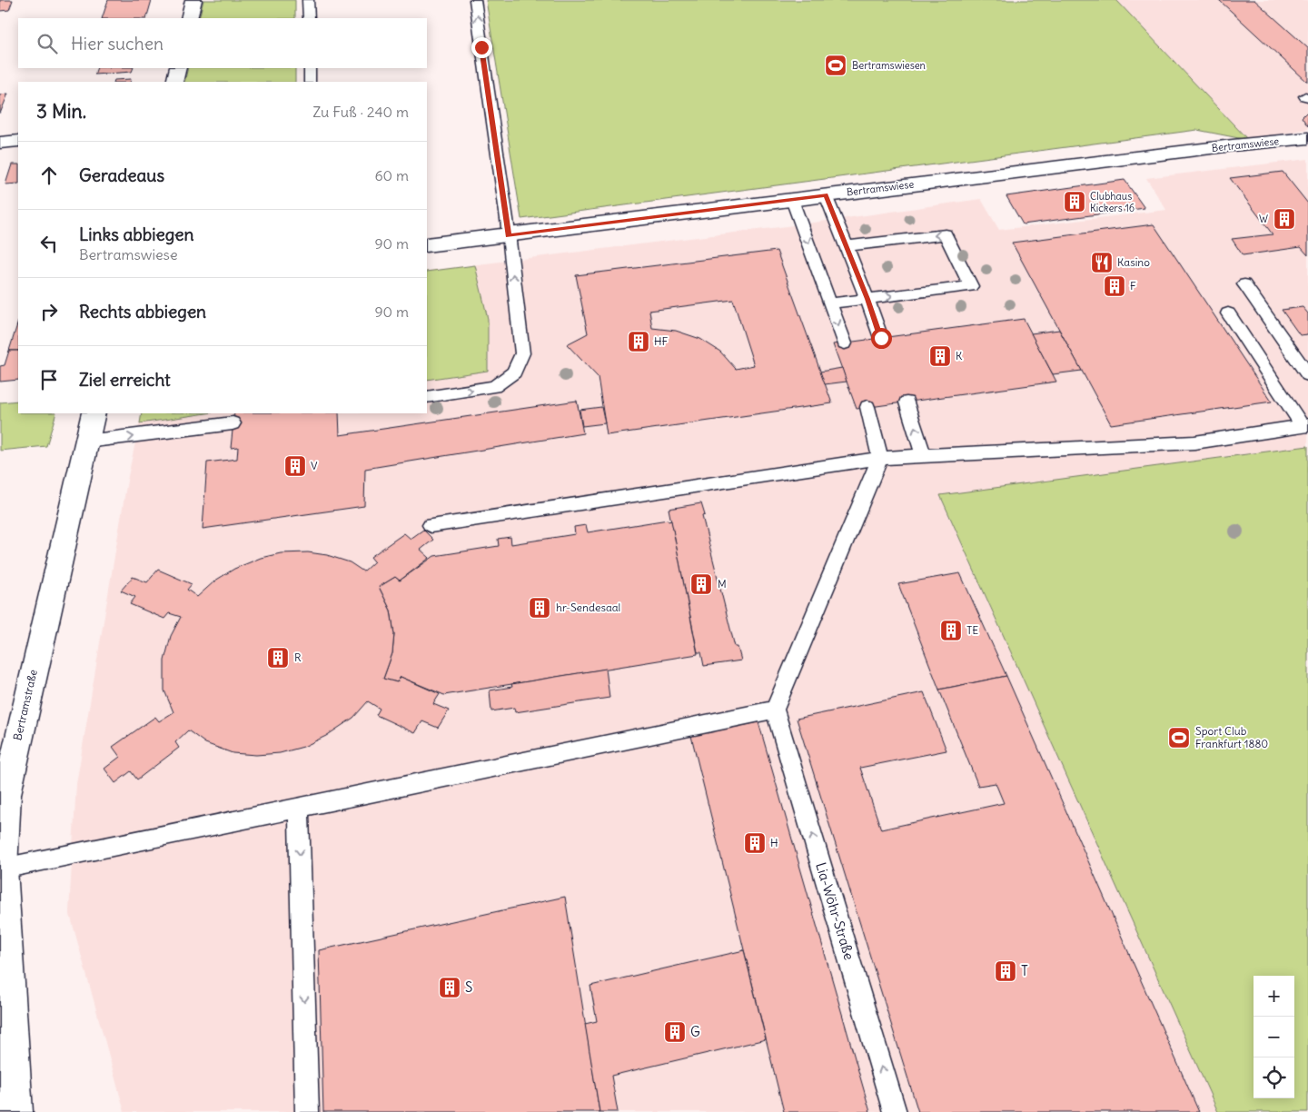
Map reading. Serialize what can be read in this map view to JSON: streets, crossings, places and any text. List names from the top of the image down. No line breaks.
{"streets":{"street":["Bertramswiese","Bertramstraße"],"lane":["Lia-Wöhr-Straße"]},"one_way":["Lia-Wöhr-Straße"],"places":{"sports":["Bertramswiesen","Sport Club Frankfurt 1880"],"building":["Clubhaus Kickers 16","W","F","HF","K","V","M","hr-Sendesaal","TE","R","H","T","S","G"],"restaurant":["Kasino"]},"page":{"search":"Hier suchen","heading":["3 Min.","Zu Fuß · 240 m"],"list":[["Geradeaus","60 m"],["Links abbiegen","Bertramswiese","90 m"],["Rechts abbiegen","90 m"],"Ziel erreicht"],"map_buttons":["+","−"]}}
